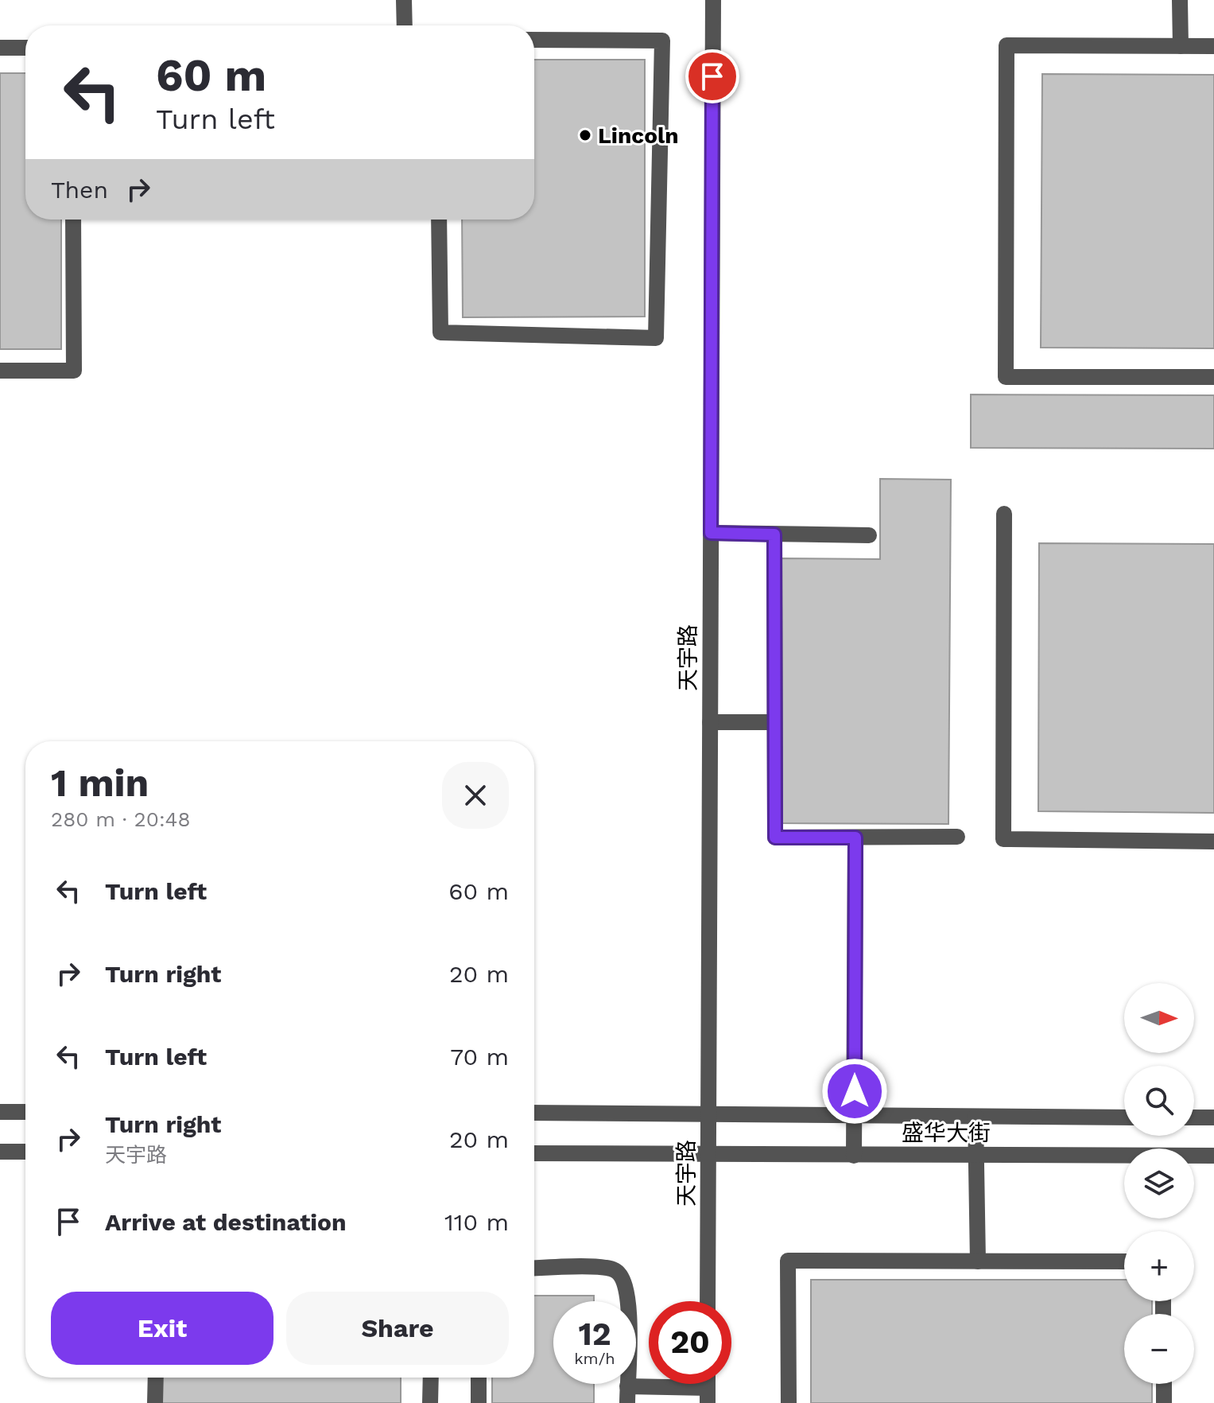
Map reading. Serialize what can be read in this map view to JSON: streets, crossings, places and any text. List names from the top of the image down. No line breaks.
{"streets":{"street":["天宇路","盛华大街"]},"crossings":[["天宇路","盛华大街"]],"places":["Lincoln"],"north":"right","page":{"turn":["60 m","Turn left"],"then":"Then","heading":["1 min","280 m · 20:48"],"list":[{"name":"Turn left","value":"60 m"},{"name":"Turn right","value":"20 m"},{"name":"Turn left","value":"70 m"},{"name":"Turn right","note":"天宇路","value":"20 m"},{"name":"Arrive at destination","value":"110 m"}],"map_buttons":["+","−"],"buttons":["Exit","Share"],"speed":"12 km/h","limit":"20"}}
